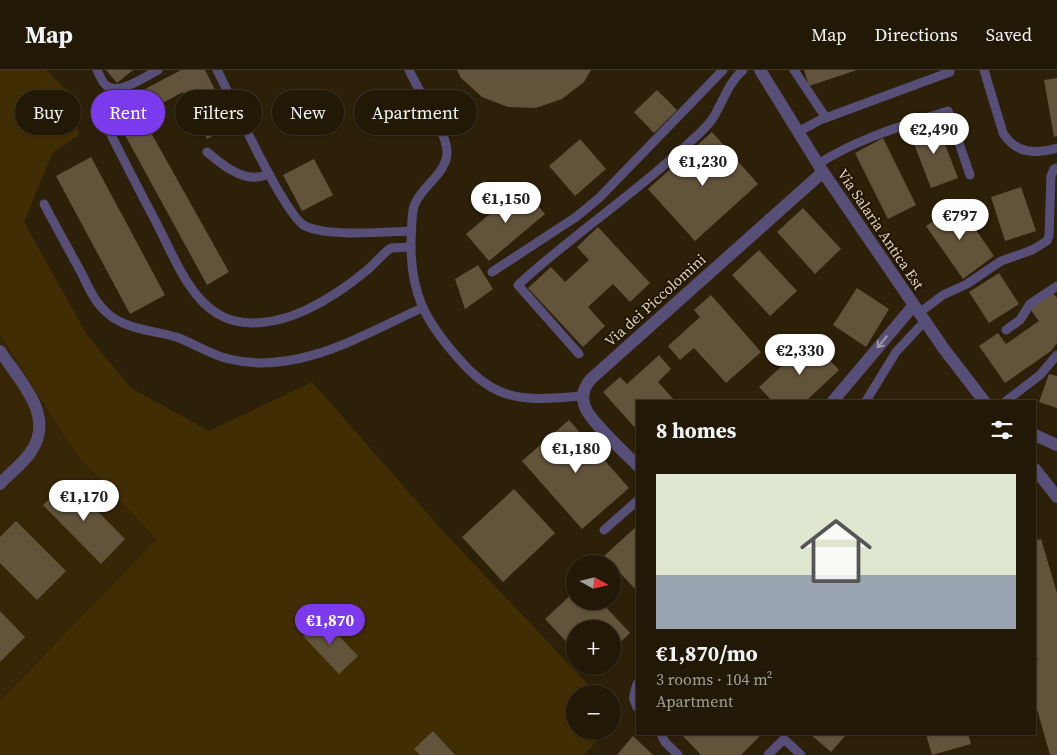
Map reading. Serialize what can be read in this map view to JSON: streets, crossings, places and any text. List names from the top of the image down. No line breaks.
{"streets":{"street":["Via Salaria Antica Est","Via dei Piccolomini"]},"crossings":[["Via Salaria Antica Est","Via dei Piccolomini"]],"north":"right","page":{"header":"Map","nav":["Map","Directions","Saved"],"chip":["Buy","Rent","Filters","New","Apartment"],"price":["€2,490","€1,230","€1,150","€797","€2,330","€1,180","€1,170","€1,870"],"heading":"8 homes","list":[{"name":"€1,870/mo","note":"3 rooms · 104 m² · Apartment"}],"map_buttons":["+","−"]}}
